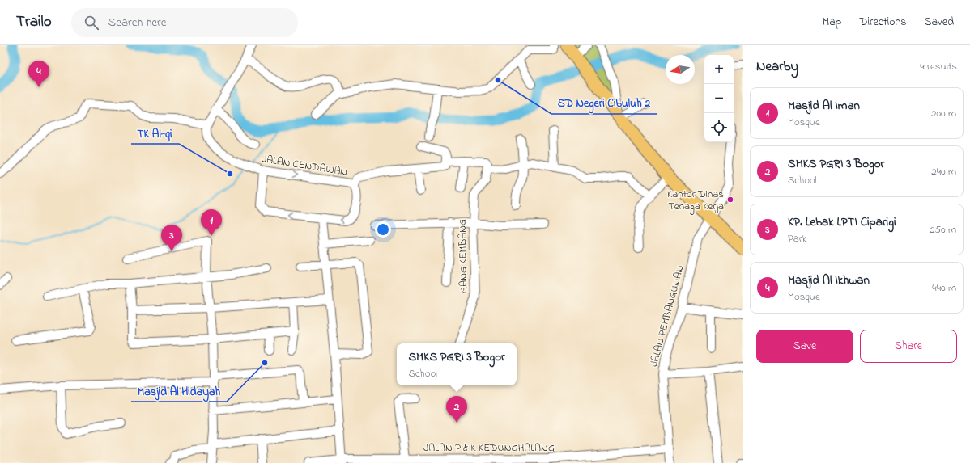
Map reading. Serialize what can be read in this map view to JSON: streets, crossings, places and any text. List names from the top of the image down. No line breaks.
{"streets":{"street":["JALAN CENDAWAN","GANG KEMBANG","JALAN PEMBANGUNAN","JALAN P & K KEDUNGHALANG"]},"crossings":[["JALAN PEMBANGUNAN","JALAN P & K KEDUNGHALANG"]],"places":["SD Negeri Cibuluh 2","TK Al-qi","Kantor Dinas Tenaga Kerja","Masjid Al Hidayah"],"north":"left","page":{"header":"Trailo","search":"Search here","nav":["Map","Directions","Saved"],"heading":["Nearby","4 results"],"map_buttons":["+","−"],"pins":["4","1","3","2"],"list":[{"mark":"1","name":"Masjid Al Iman","note":"Mosque","value":"200 m"},{"mark":"2","name":"SMKS PGRI 3 Bogor","note":"School","value":"240 m"},{"mark":"3","name":"KP. Lebak LPTI Ciparigi","note":"Park","value":"250 m"},{"mark":"4","name":"Masjid Al Ikhwan","note":"Mosque","value":"440 m"}],"buttons":["Save","Share"],"popup":["SMKS PGRI 3 Bogor","School"]}}
